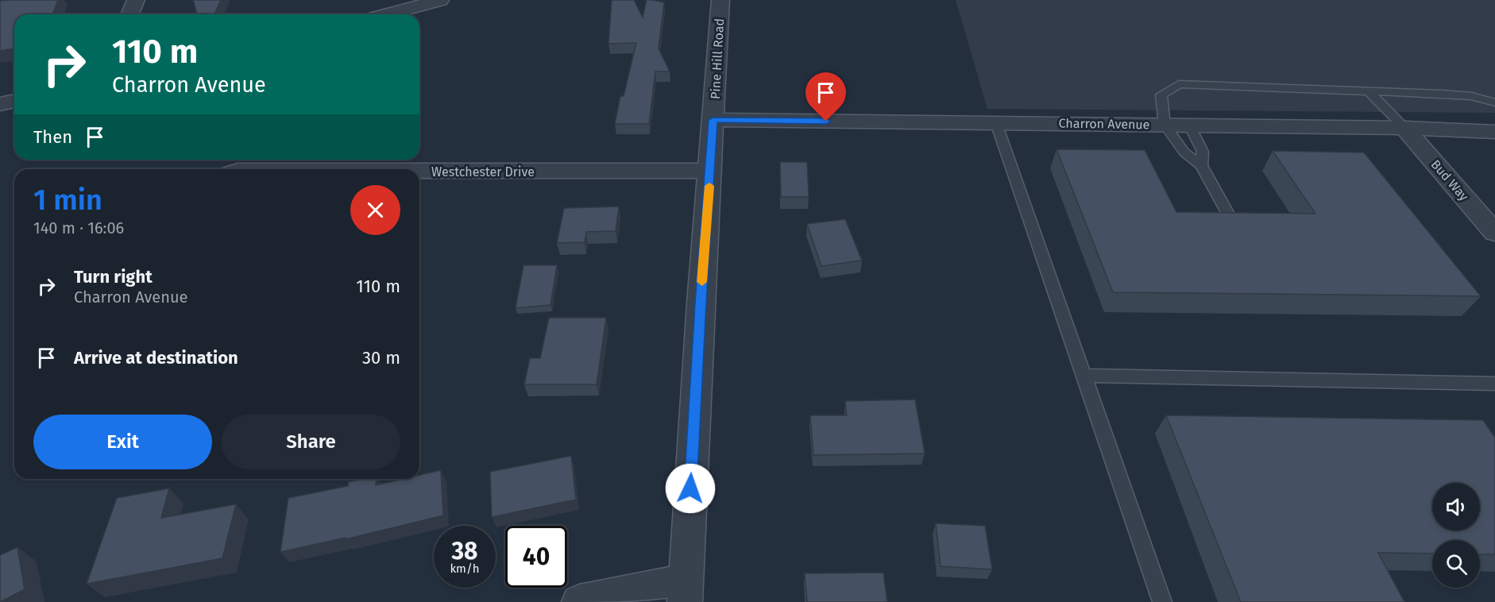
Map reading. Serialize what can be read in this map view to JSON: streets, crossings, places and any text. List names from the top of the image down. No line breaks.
{"streets":{"street":["Pine Hill Road","Charron Avenue","Westchester Drive","Bud Way"]},"crossings":[["Pine Hill Road","Charron Avenue"],["Pine Hill Road","Westchester Drive"],["Charron Avenue","Bud Way"]],"page":{"turn":["110 m","Charron Avenue"],"then":"Then","heading":["1 min","140 m · 16:06"],"list":[{"name":"Turn right","note":"Charron Avenue","value":"110 m"},{"name":"Arrive at destination","value":"30 m"}],"buttons":["Exit","Share"],"speed":"38 km/h","limit":"40"}}
